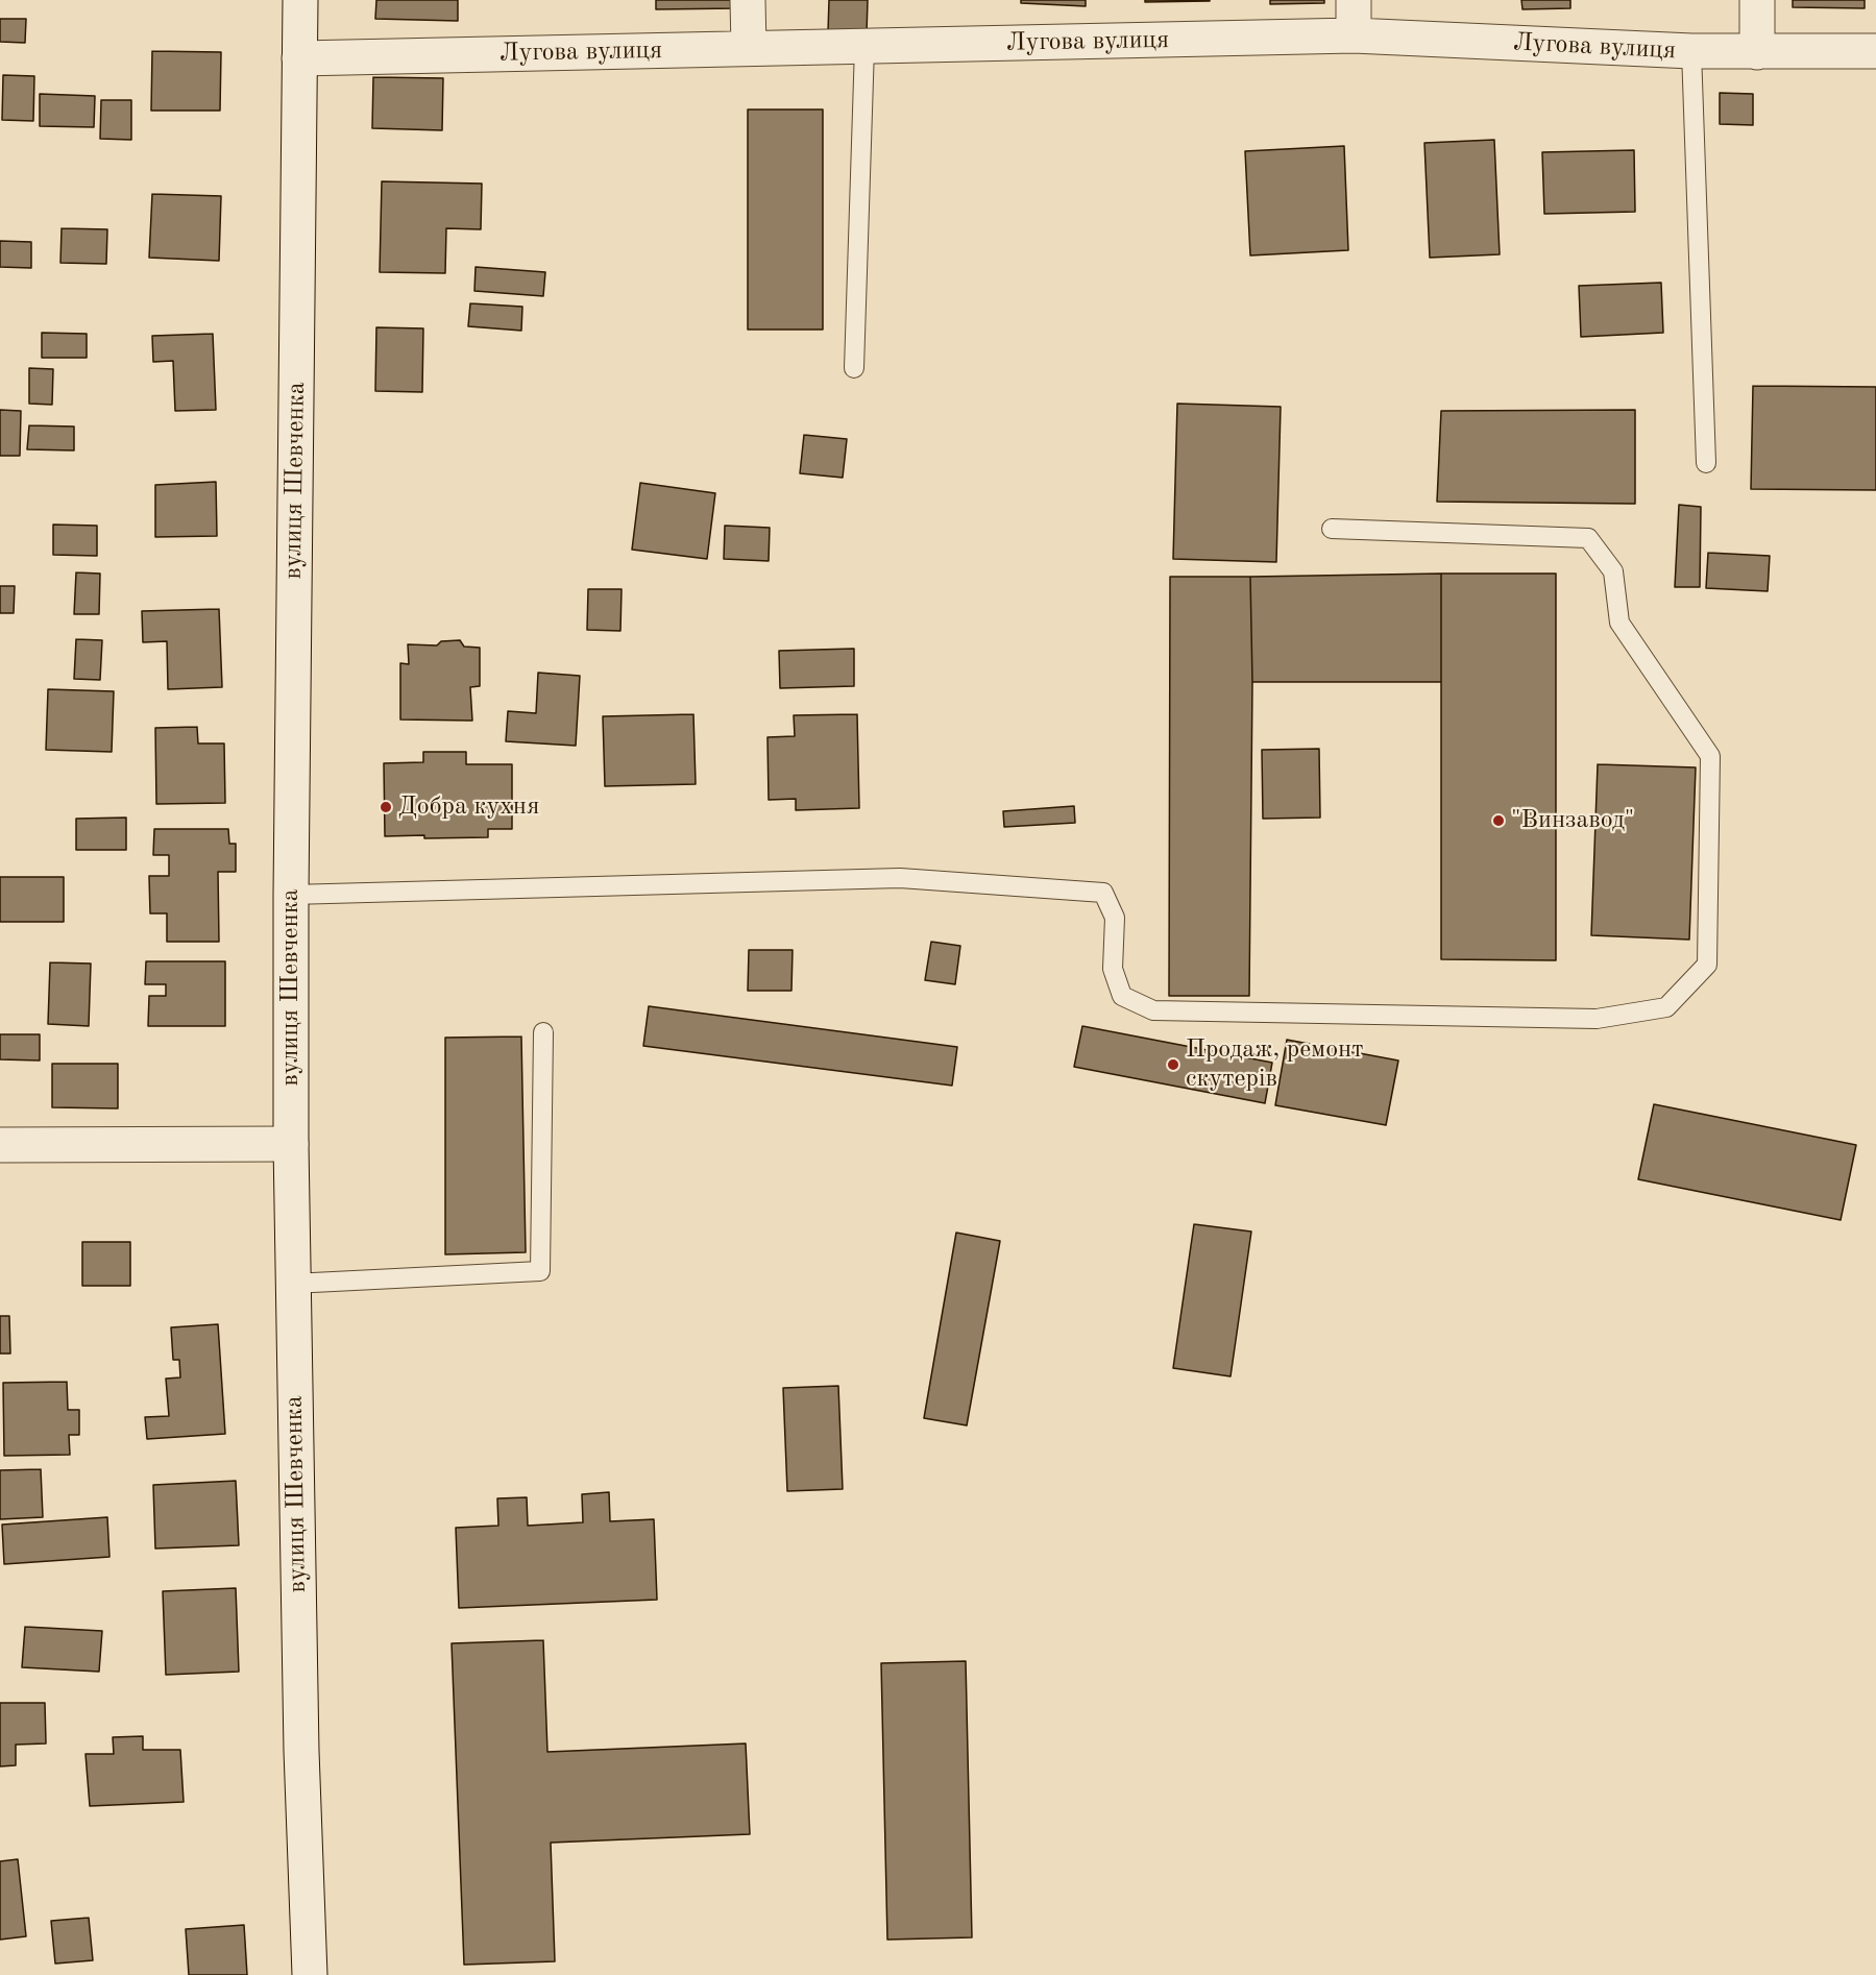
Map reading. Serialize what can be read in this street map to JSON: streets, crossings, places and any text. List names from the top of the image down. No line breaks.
{"streets":{"street":["Лугова вулиця","вулиця Шевченка"]},"crossings":[["Лугова вулиця","вулиця Шевченка"]],"places":["Добра кухня","\"Винзавод\"","Продаж, ремонт скутерів"]}
